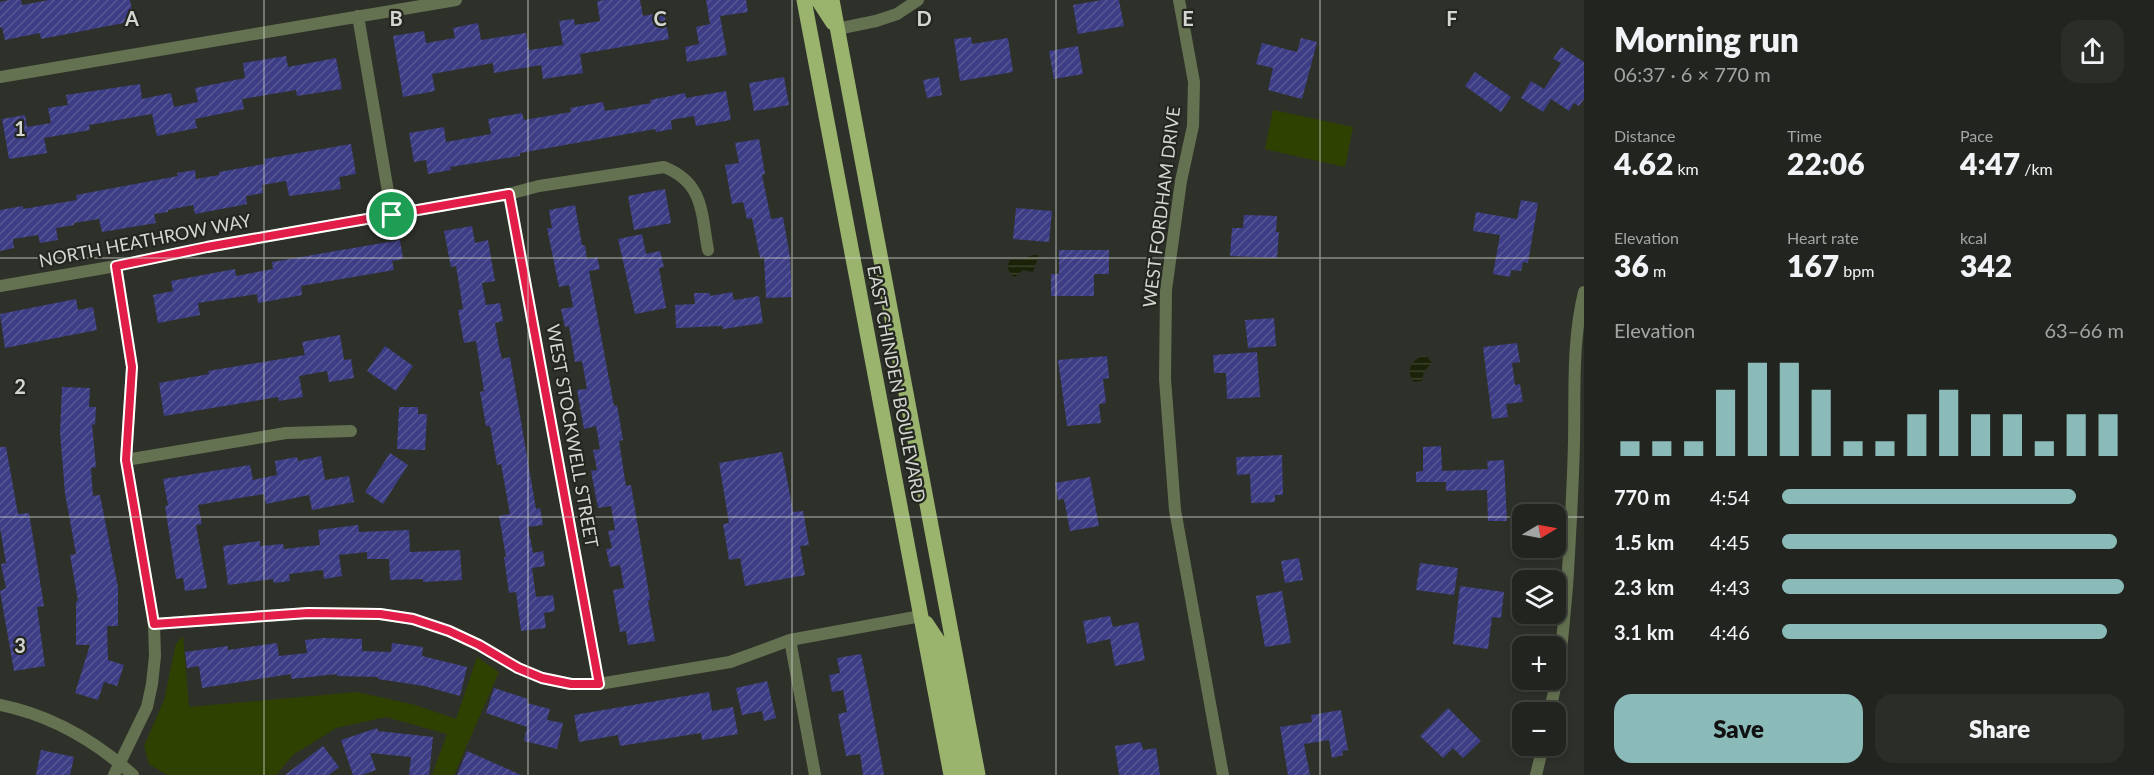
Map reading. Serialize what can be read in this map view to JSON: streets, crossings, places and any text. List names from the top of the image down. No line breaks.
{"streets":{"main road":["EAST CHINDEN BOULEVARD"],"street":["WEST FORDHAM DRIVE","NORTH HEATHROW WAY","WEST STOCKWELL STREET"]},"crossings":[["NORTH HEATHROW WAY","WEST STOCKWELL STREET"]],"north":"right","page":{"heading":["Morning run","06:37 · 6 × 770 m"],"stats":[["Distance","4.62 km"],["Time","22:06"],["Pace","4:47 /km"],["Elevation","36 m"],["Heart rate","167 bpm"],["kcal","342"]],"chart":["Elevation","63–66 m"],"list":[{"name":"770 m","note":"4:54"},{"name":"1.5 km","note":"4:45"},{"name":"2.3 km","note":"4:43"},{"name":"3.1 km","note":"4:46"}],"map_buttons":["+","−"],"buttons":["Save","Share"]},"grid":{"columns":["A","B","C","D","E","F"],"rows":["1","2","3"]}}
